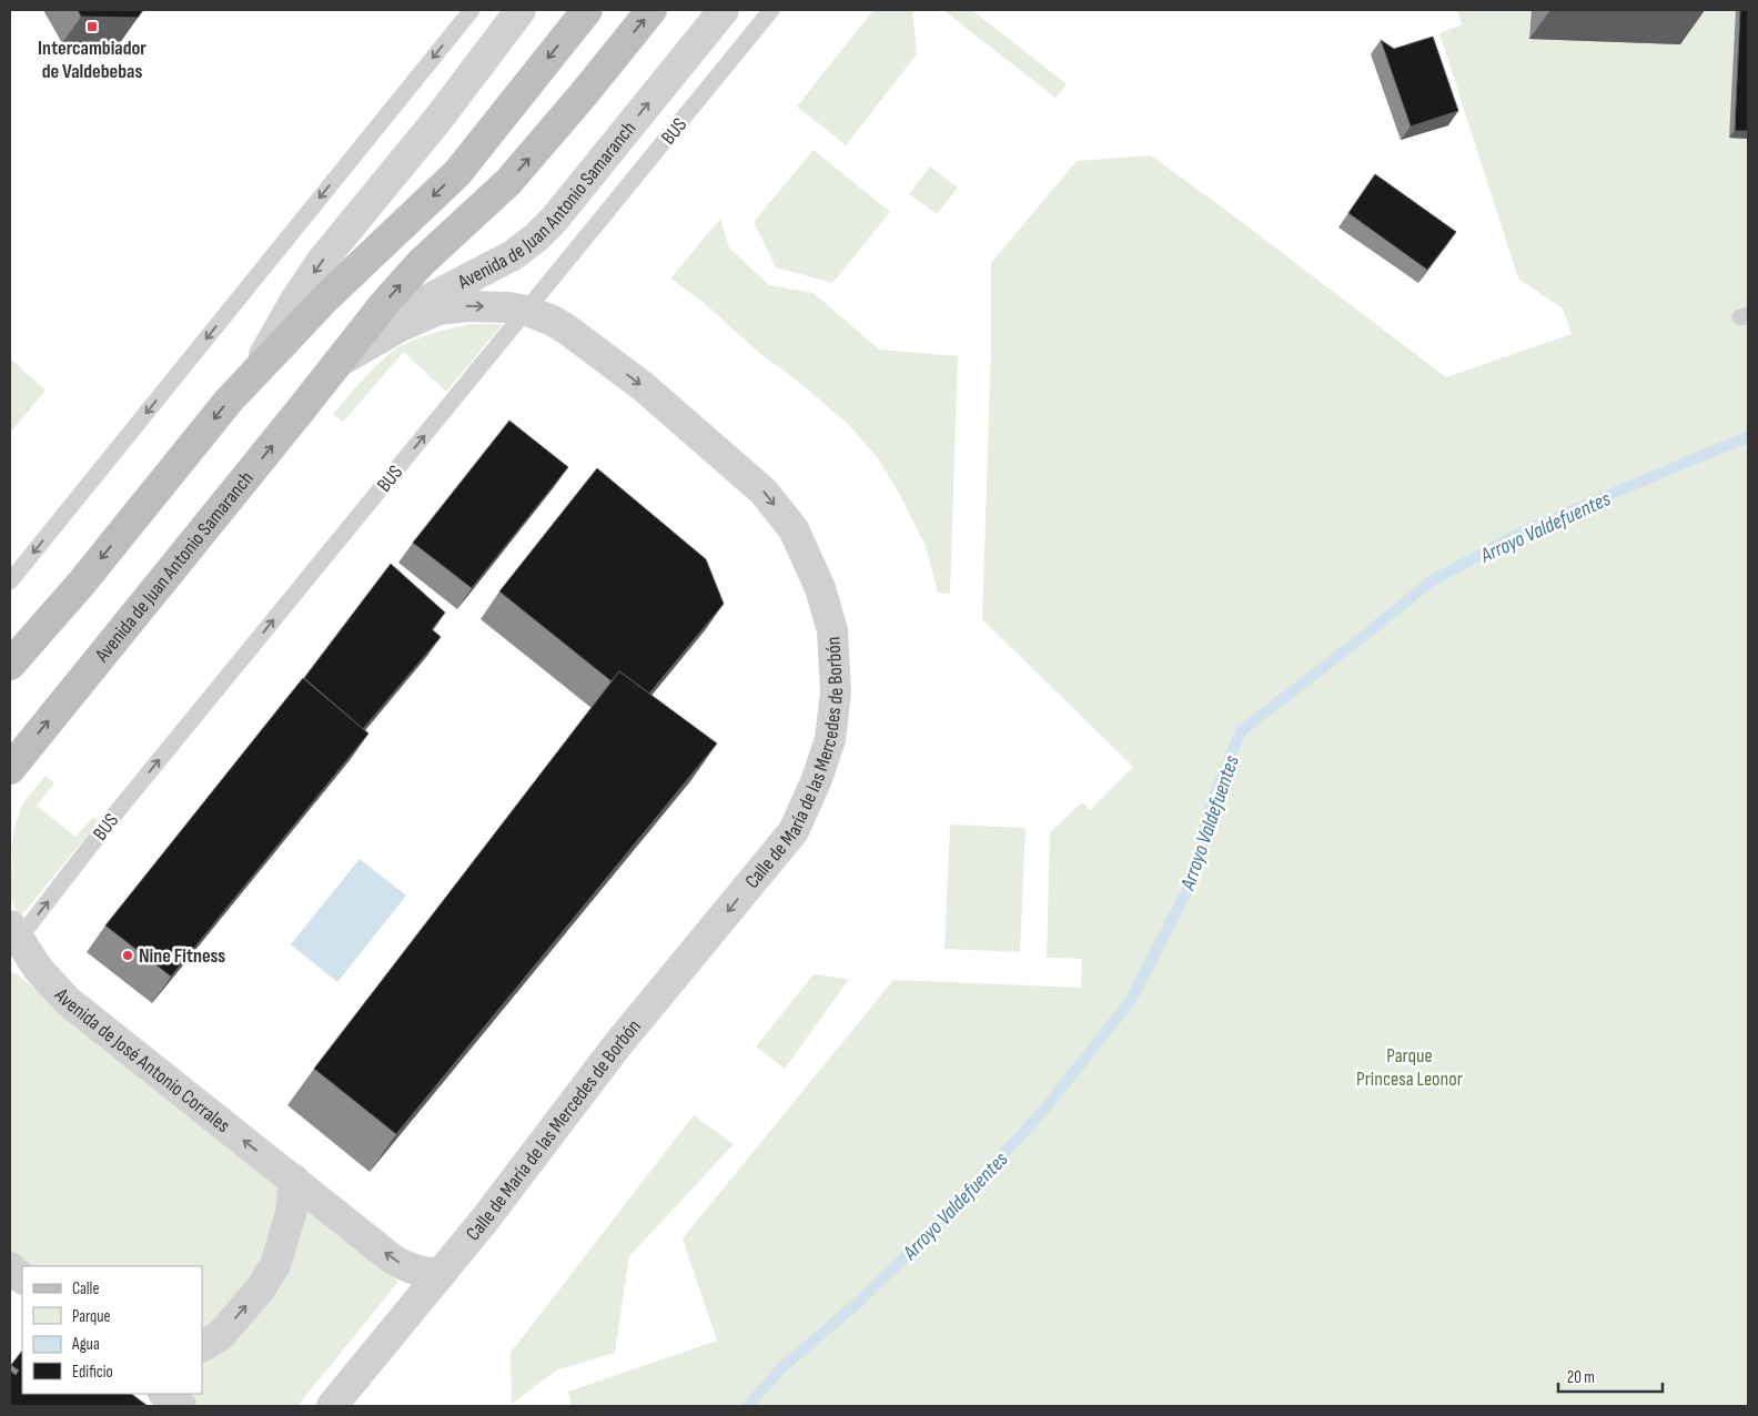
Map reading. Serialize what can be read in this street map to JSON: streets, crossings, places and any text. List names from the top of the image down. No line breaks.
{"streets":{"main road":["Avenida de Juan Antonio Samaranch"],"street":["Calle de María de las Mercedes de Borbón","Avenida de José Antonio Corrales"],"lane":["BUS"]},"crossings":[["BUS","Calle de María de las Mercedes de Borbón"],["BUS","Avenida de José Antonio Corrales"],["Avenida de Juan Antonio Samaranch","Calle de María de las Mercedes de Borbón"],["Calle de María de las Mercedes de Borbón","Avenida de José Antonio Corrales"]],"one_way":["BUS","Avenida de José Antonio Corrales"],"water":["Arroyo Valdefuentes"],"parks":["Parque Princesa Leonor"],"places":{"transit":["Intercambiador de Valdebebas"],"other":["Nine Fitness"]},"legend":["Calle","Parque","Agua","Edificio"],"scale_bar":"20 m"}
